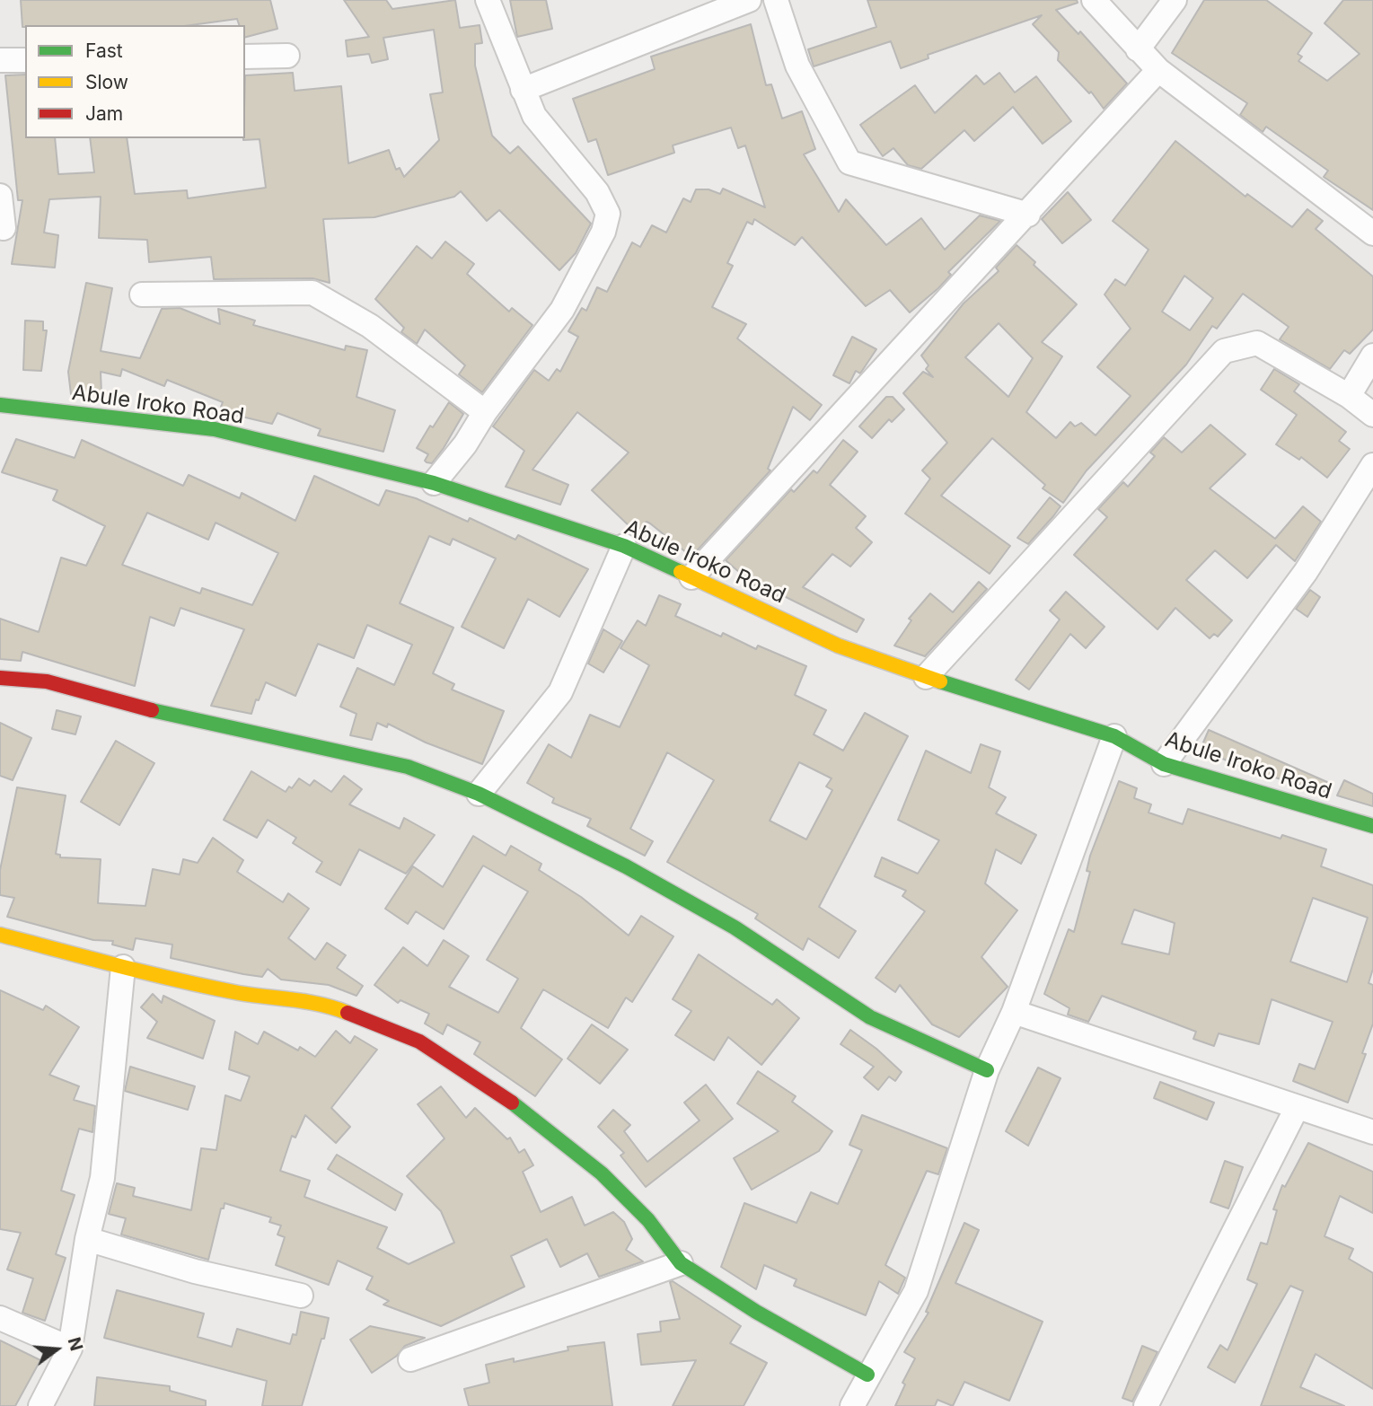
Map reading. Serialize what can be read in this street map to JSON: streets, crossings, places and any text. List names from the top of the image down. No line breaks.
{"streets":{"street":["Abule Iroko Road"]},"legend":["Fast","Slow","Jam"],"north":"right"}
